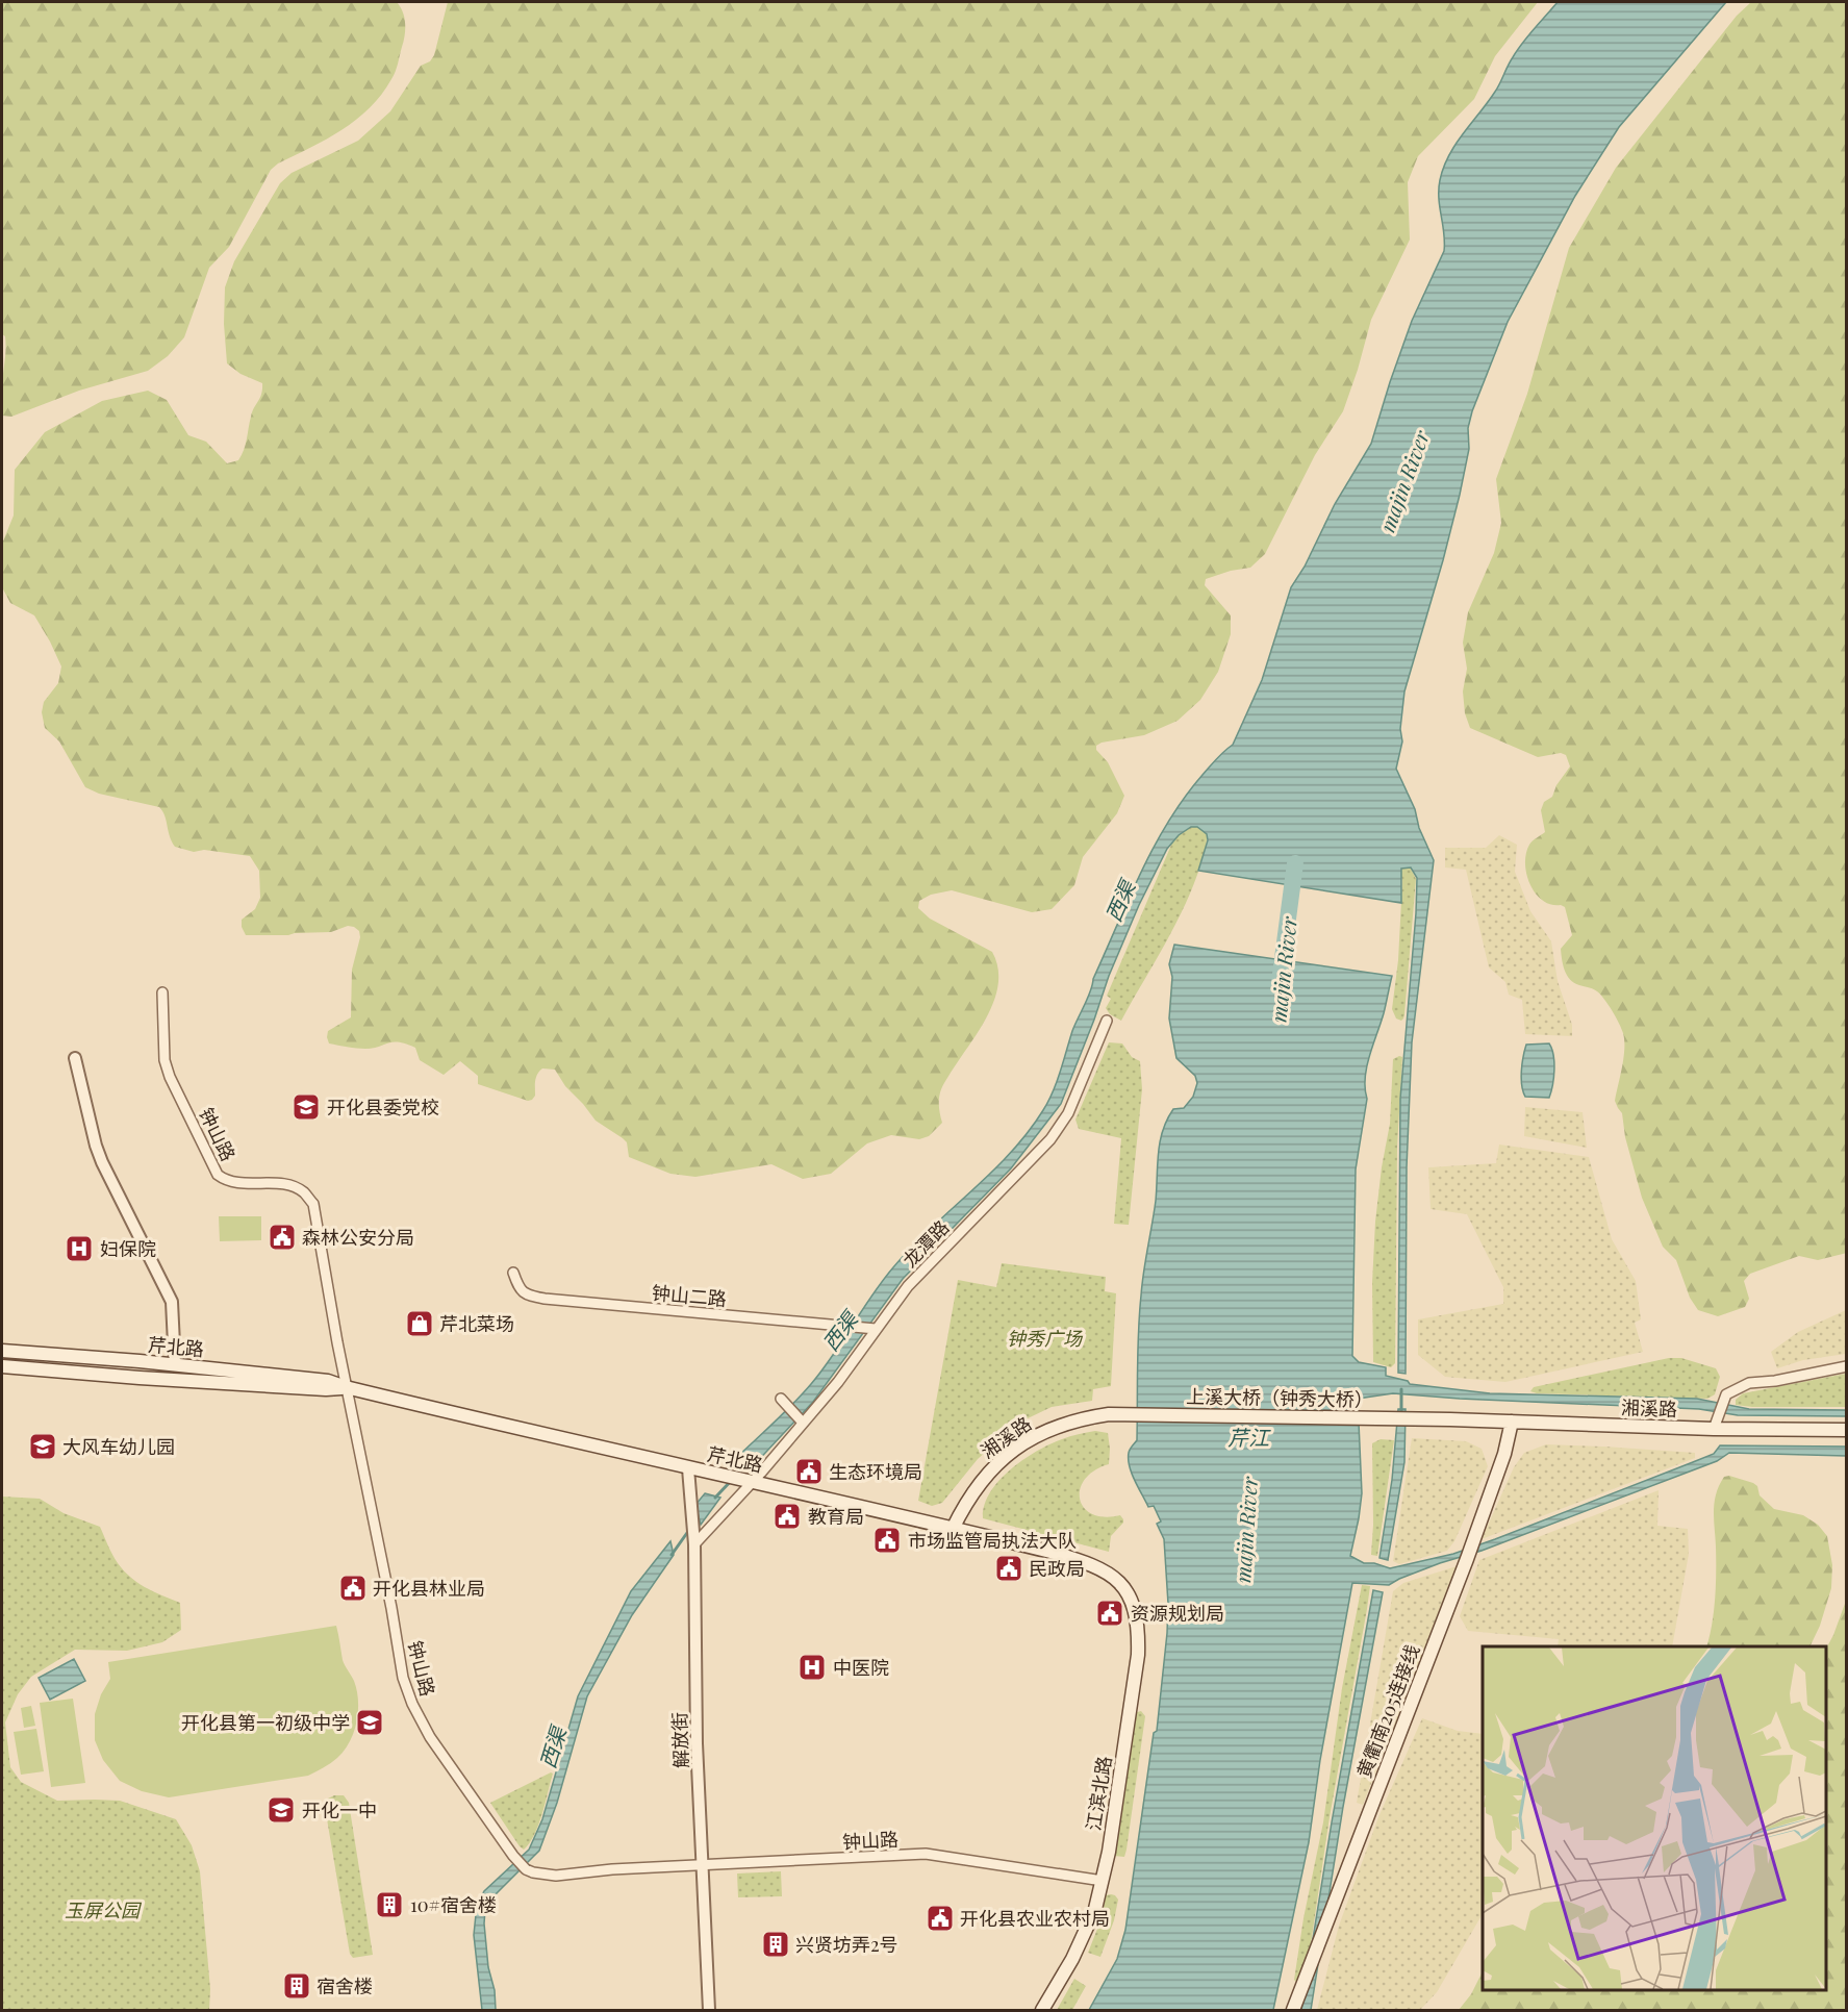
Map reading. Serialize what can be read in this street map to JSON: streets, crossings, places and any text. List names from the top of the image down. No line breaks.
{"streets":{"main road":["芹北路","上溪大桥（钟秀大桥）","湘溪路","黄衢南205连接线","江滨北路"],"street":["钟山路","龙潭路","钟山二路","解放街"]},"crossings":[["钟山路","芹北路"],["钟山路","解放街"],["钟山路","江滨北路"],["龙潭路","钟山二路"],["龙潭路","芹北路"],["龙潭路","解放街"],["芹北路","湘溪路"],["芹北路","解放街"],["芹北路","江滨北路"],["上溪大桥（钟秀大桥）","湘溪路"],["湘溪路","黄衢南205连接线"]],"water":["majin River","西渠","芹江"],"parks":["钟秀广场","玉屏公园"],"places":{"school or university":["开化县委党校","大风车幼儿园","开化县第一初级中学","开化一中"],"public building":["森林公安分局","生态环境局","教育局","市场监管局执法大队","民政局","开化县林业局","资源规划局","开化县农业农村局"],"hospital":["妇保院","中医院"],"shop":["芹北菜场"],"building":["10#宿舍楼","兴贤坊弄2号","宿舍楼"]}}
